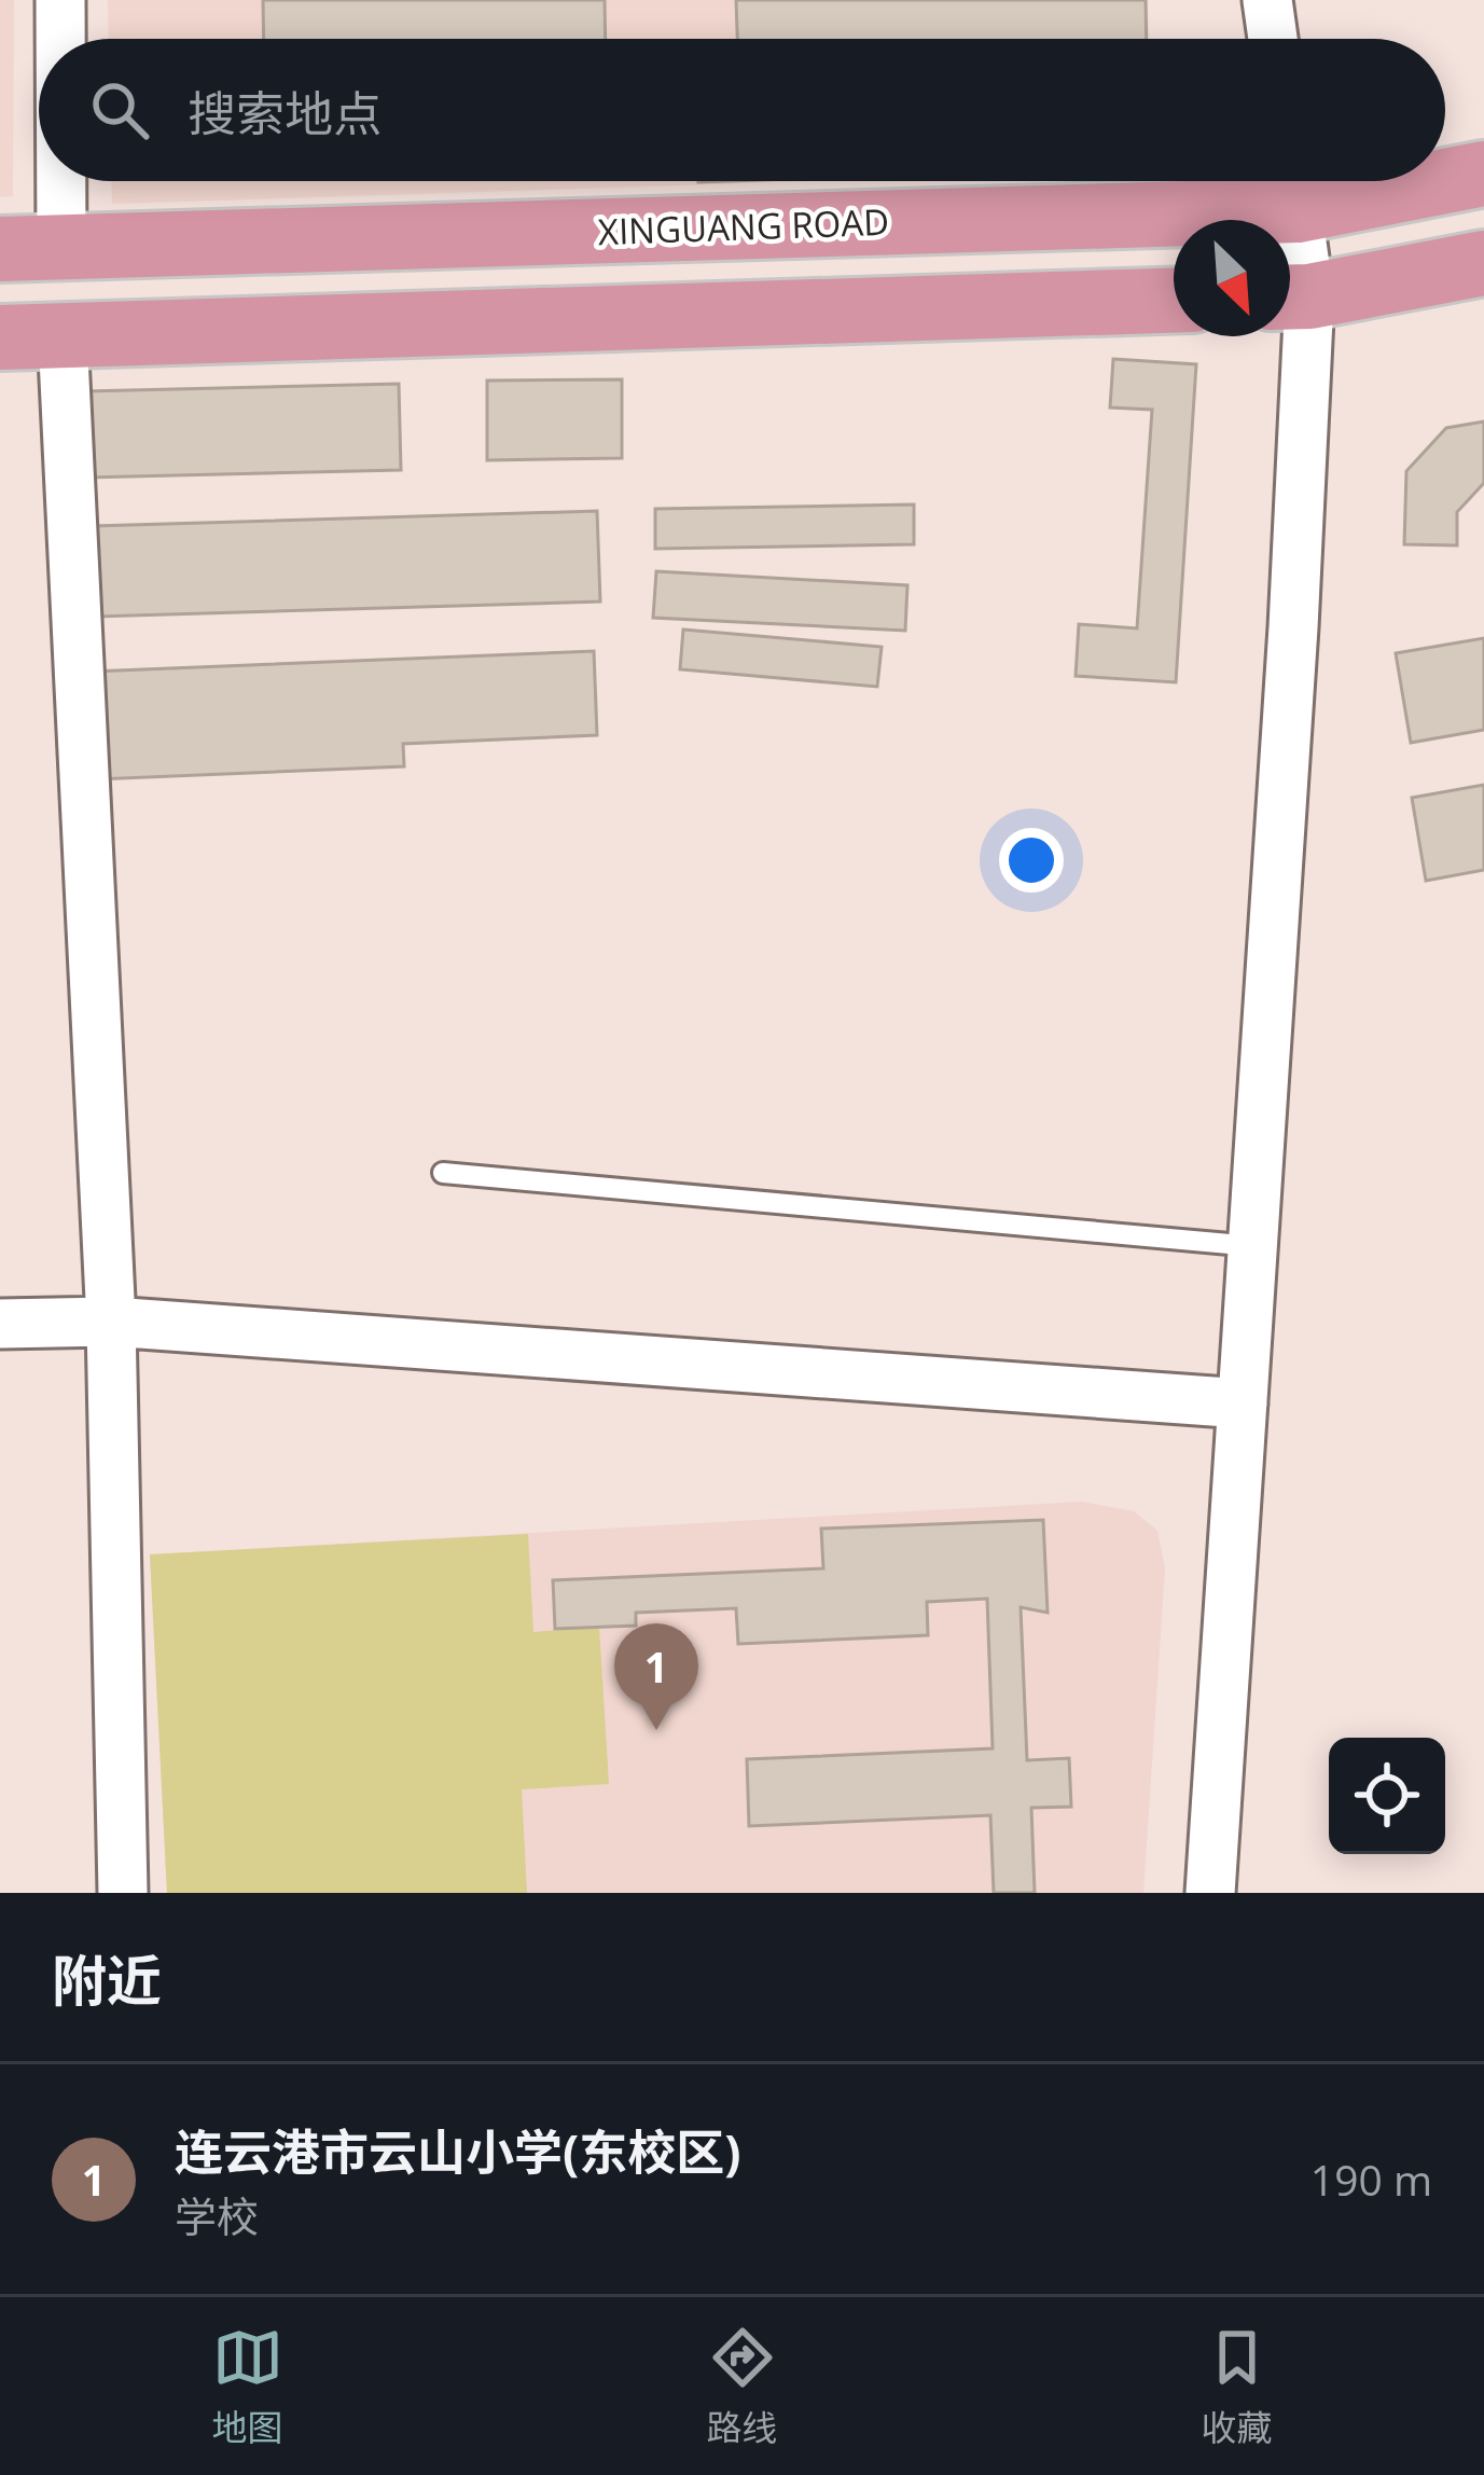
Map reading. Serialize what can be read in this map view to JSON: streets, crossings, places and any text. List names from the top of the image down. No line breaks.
{"streets":{"highway":["XINGUANG ROAD"]},"north":"bottom right","page":{"search":"搜索地点","pins":"1","heading":"附近","list":[{"mark":"1","name":"连云港市云山小学(东校区)","note":"学校","value":"190 m"}],"nav":["地图","路线","收藏"]}}
